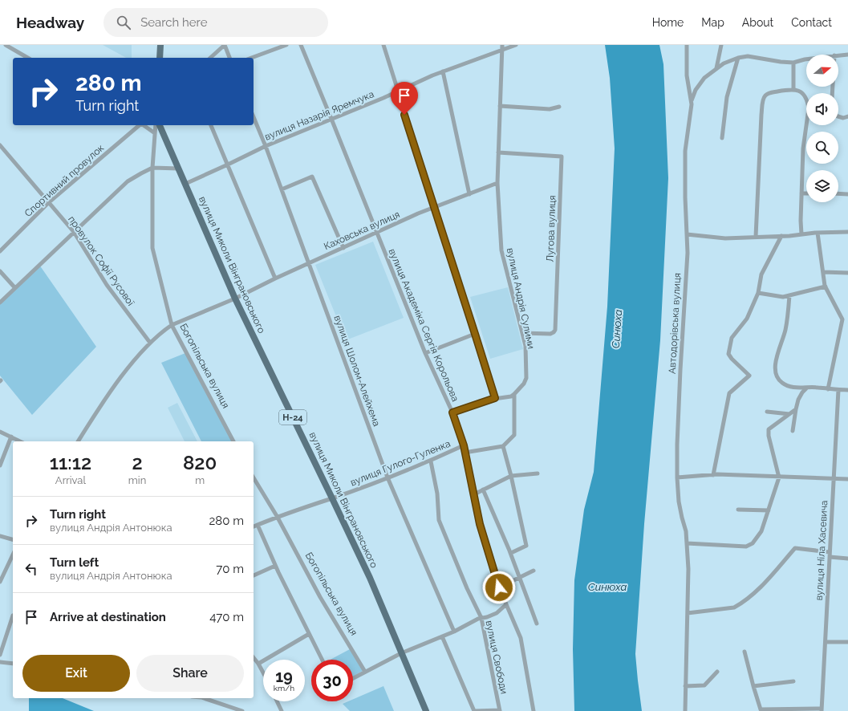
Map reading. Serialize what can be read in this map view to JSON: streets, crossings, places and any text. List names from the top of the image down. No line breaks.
{"streets":{"main road":["вулиця Миколи Вінграновського","Н-24"],"street":["вулиця Назарія Яремчука","Спортивний провулок","Лугова вулиця","Каховська вулиця","провулок Софії Русової","вулиця Андрія Сулими","Автодорівська вулиця","вулиця Академіка Сергія Корольова","Богопільська вулиця","вулиця Шолом-Алейхема","вулиця Гулого-Гуленка","вулиця Ніла Хасевича","вулиця Свободи"]},"crossings":[["вулиця Назарія Яремчука","вулиця Миколи Вінграновського"],["вулиця Назарія Яремчука","вулиця Андрія Сулими"],["вулиця Назарія Яремчука","вулиця Академіка Сергія Корольова"],["вулиця Назарія Яремчука","вулиця Шолом-Алейхема"],["Спортивний провулок","провулок Софії Русової"],["Лугова вулиця","вулиця Андрія Сулими"],["Каховська вулиця","провулок Софії Русової"],["Каховська вулиця","вулиця Миколи Вінграновського"],["Каховська вулиця","вулиця Андрія Сулими"],["Каховська вулиця","вулиця Академіка Сергія Корольова"],["Каховська вулиця","Богопільська вулиця"],["Каховська вулиця","вулиця Шолом-Алейхема"],["вулиця Миколи Вінграновського","вулиця Гулого-Гуленка"],["вулиця Академіка Сергія Корольова","вулиця Гулого-Гуленка"],["Богопільська вулиця","вулиця Гулого-Гуленка"],["вулиця Шолом-Алейхема","вулиця Гулого-Гуленка"],["вулиця Гулого-Гуленка","вулиця Свободи"]],"water":["Синюха"],"north":"right","page":{"header":"Headway","search":"Search here","nav":["Home","Map","About","Contact"],"turn":["280 m","Turn right"],"eta":["11:12","Arrival","2","min","820","m"],"list":[{"name":"Turn right","note":"вулиця Андрія Антонюка","value":"280 m"},{"name":"Turn left","note":"вулиця Андрія Антонюка","value":"70 m"},{"name":"Arrive at destination","value":"470 m"}],"buttons":["Exit","Share"],"speed":"19 km/h","limit":"30"}}
